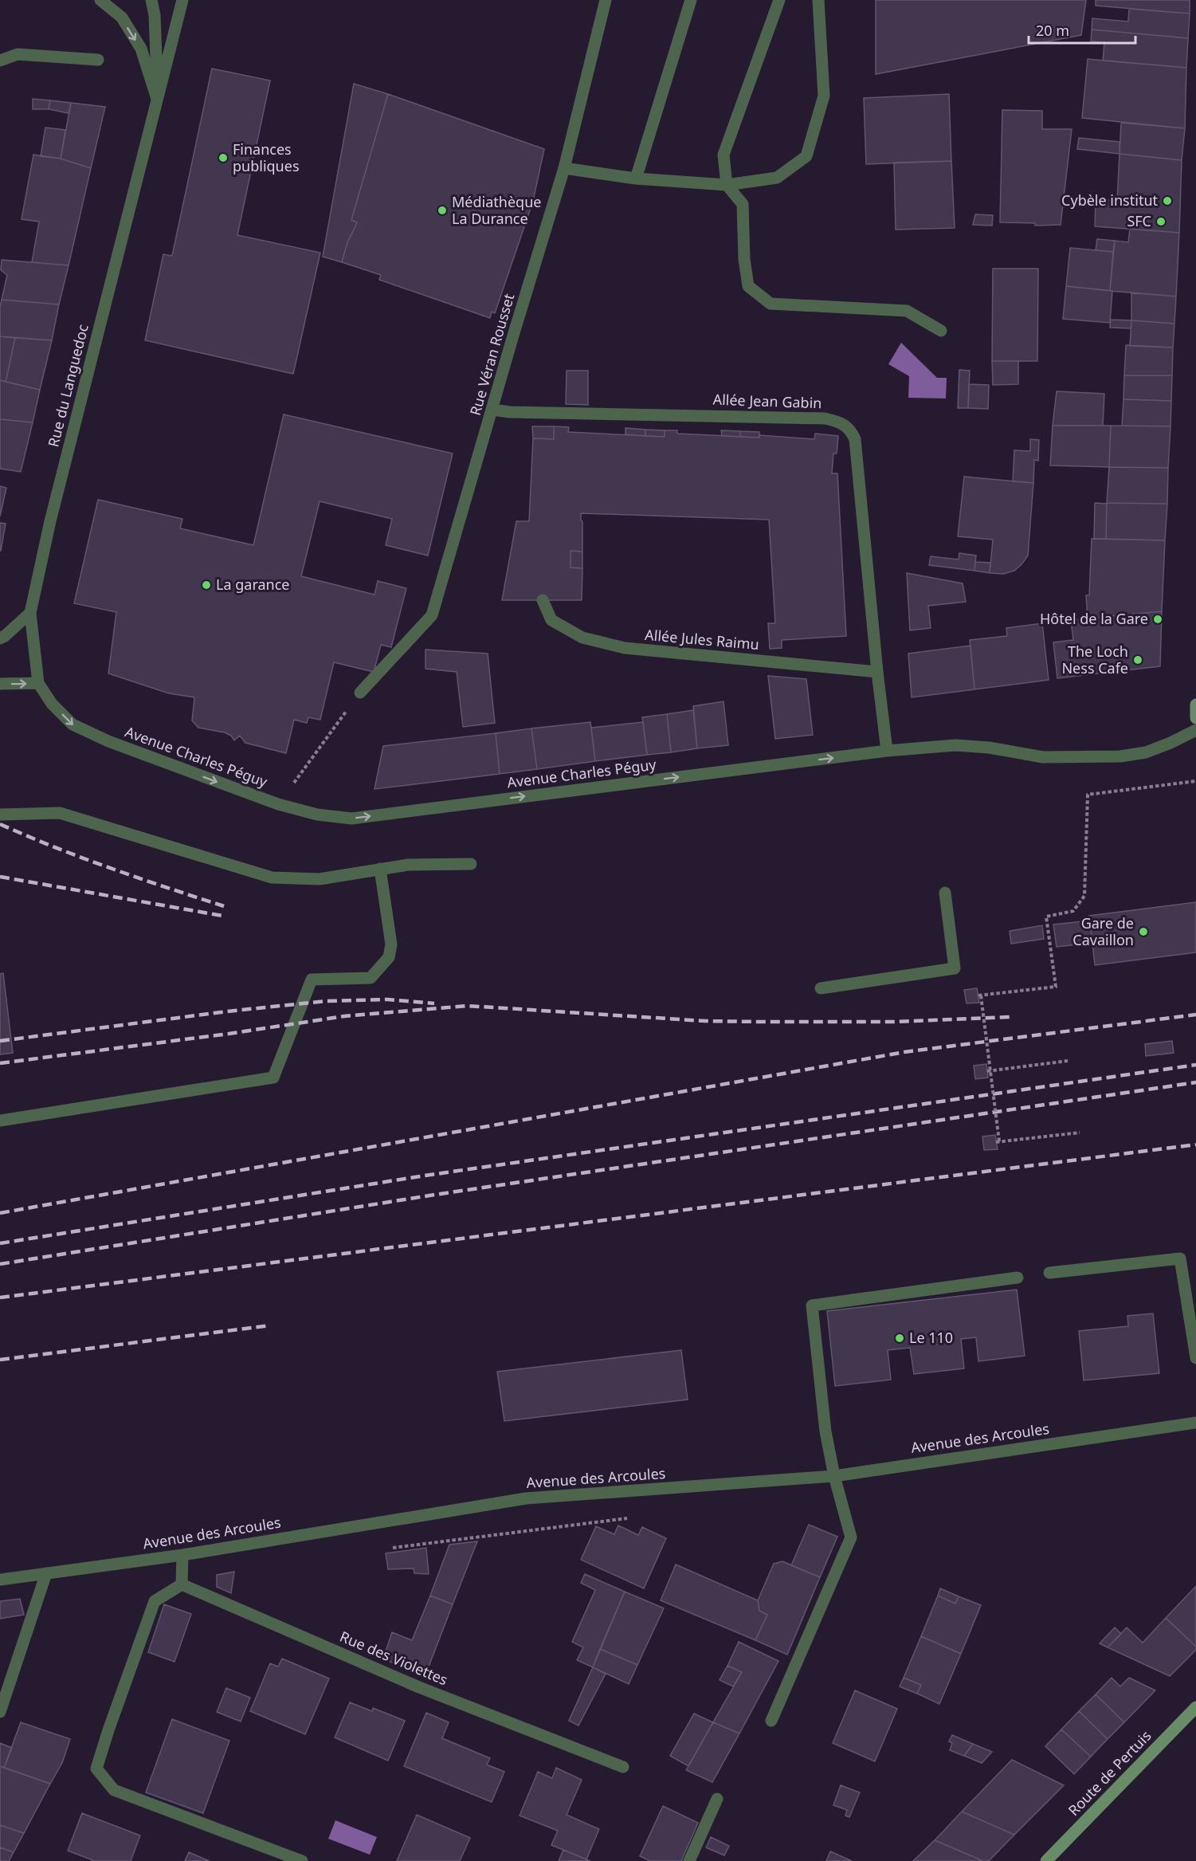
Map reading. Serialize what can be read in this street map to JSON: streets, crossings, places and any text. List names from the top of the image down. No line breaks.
{"streets":{"main road":["Route de Pertuis"],"street":["Rue Véran Rousset","Rue du Languedoc","Allée Jean Gabin","Allée Jules Raimu","Avenue Charles Péguy","Avenue des Arcoules","Rue des Violettes"]},"crossings":[["Rue Véran Rousset","Allée Jean Gabin"],["Rue du Languedoc","Avenue Charles Péguy"],["Allée Jean Gabin","Allée Jules Raimu"],["Allée Jean Gabin","Avenue Charles Péguy"]],"places":["Finances publiques","Cybèle institut","Médiathèque La Durance","SFC","La garance","Hôtel de la Gare","The Loch Ness Cafe","Gare de Cavaillon","Le 110"],"scale_bar":"20 m"}
